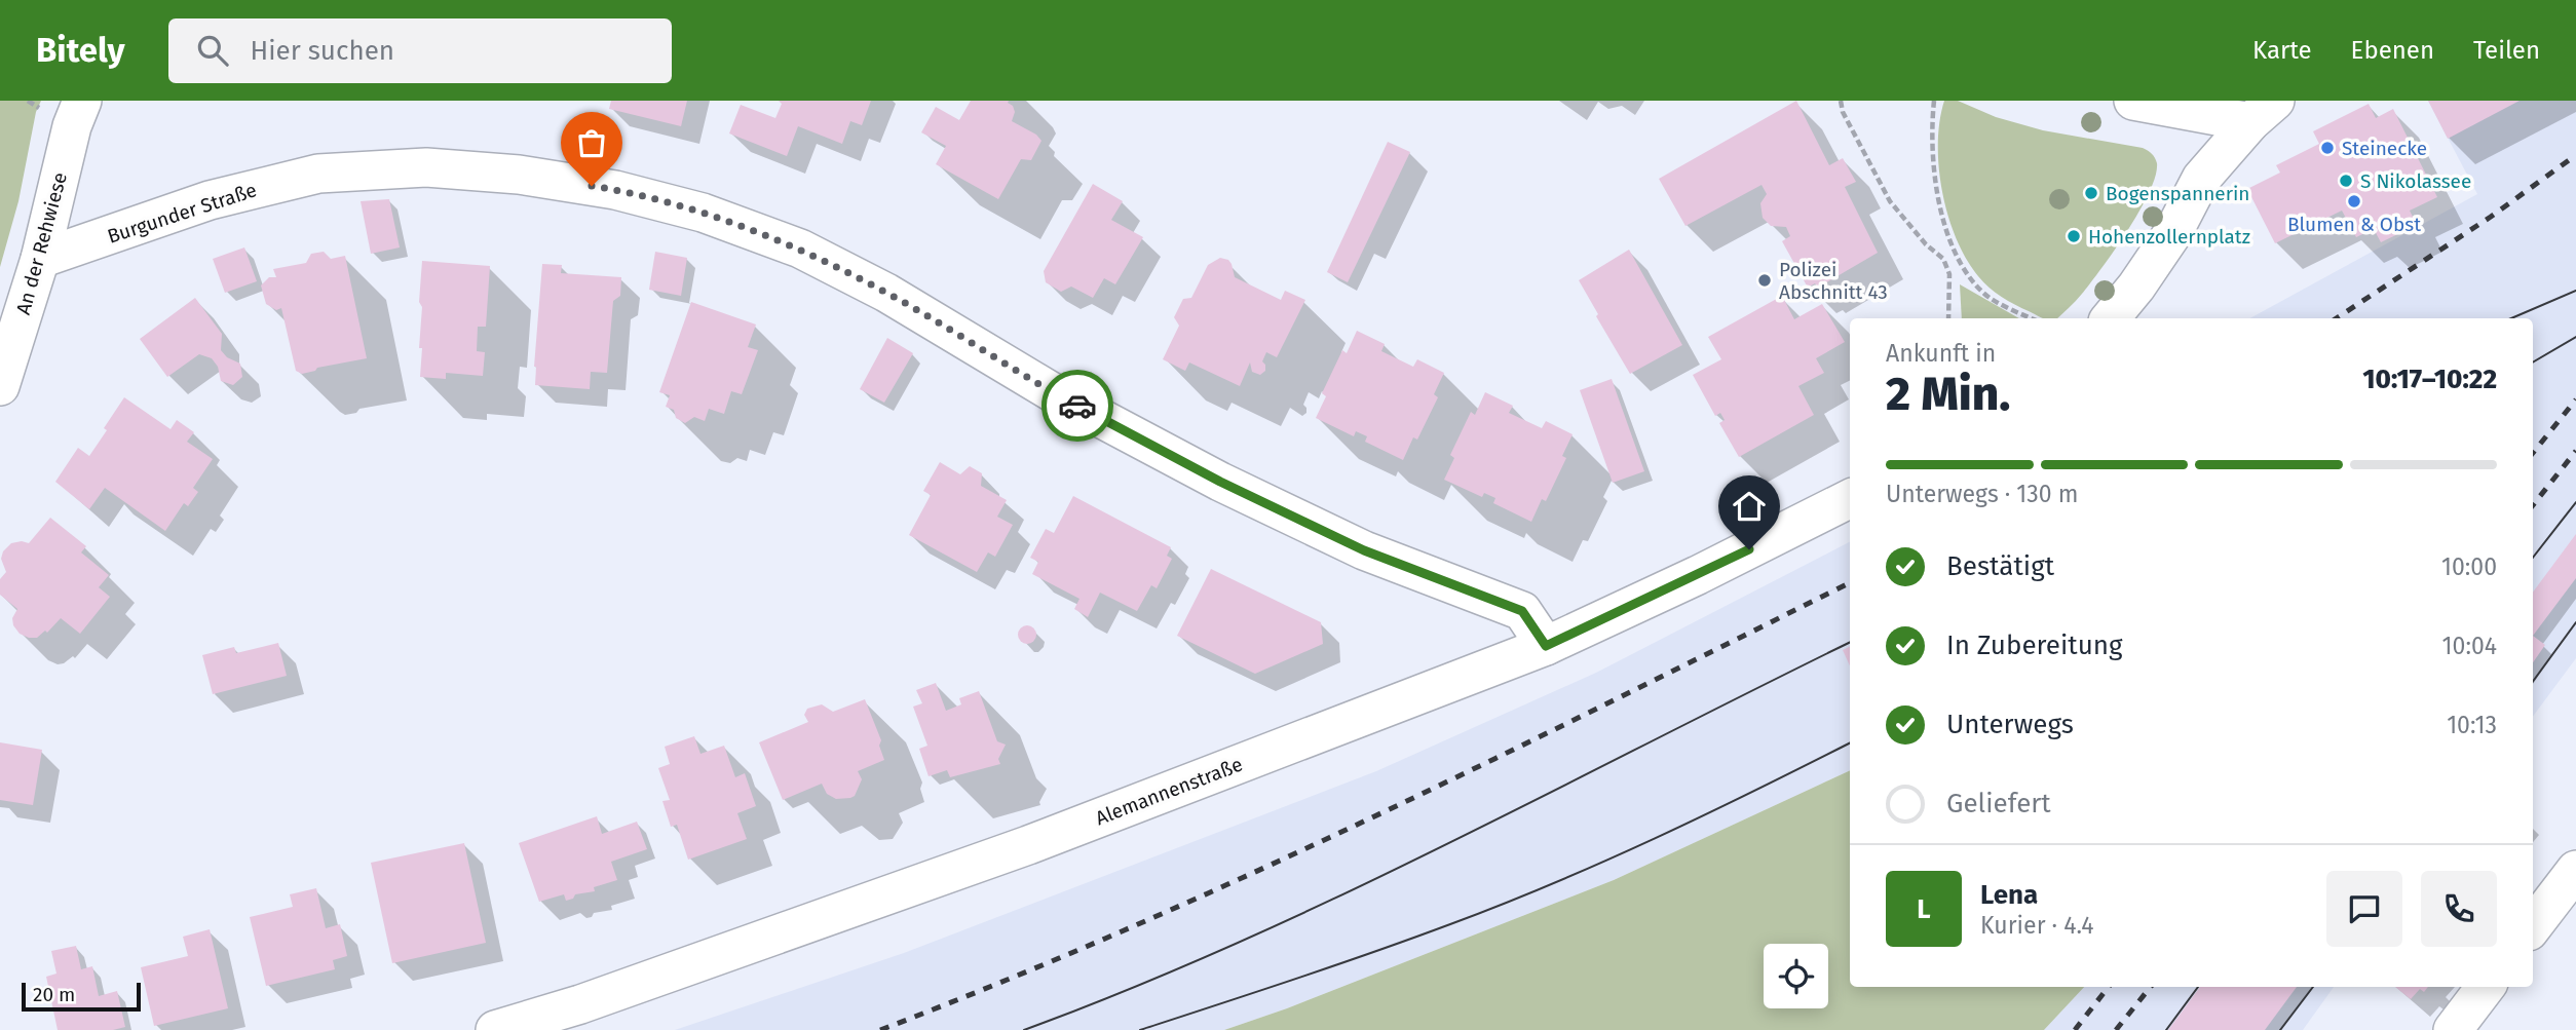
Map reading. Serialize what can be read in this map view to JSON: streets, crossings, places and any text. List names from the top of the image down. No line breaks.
{"streets":{"street":["Burgunder Straße","An der Rehwiese","Alemannenstraße"]},"crossings":[["Burgunder Straße","An der Rehwiese"],["Burgunder Straße","Alemannenstraße"]],"places":["Steinecke","S Nikolassee","Bogenspannerin","Blumen & Obst","Hohenzollernplatz","Polizei Abschnitt 43"],"scale_bar":"20 m","page":{"header":"Bitely","search":"Hier suchen","nav":["Karte","Ebenen","Teilen"],"heading":["2 Min.","Ankunft in","10:17–10:22"],"panel":["Lena","Kurier · 4.4"],"bar":"Unterwegs · 130 m","list":[["Bestätigt","10:00"],["In Zubereitung","10:04"],["Unterwegs","10:13"],"Geliefert"],"round":"L","scale":"20 m"}}
